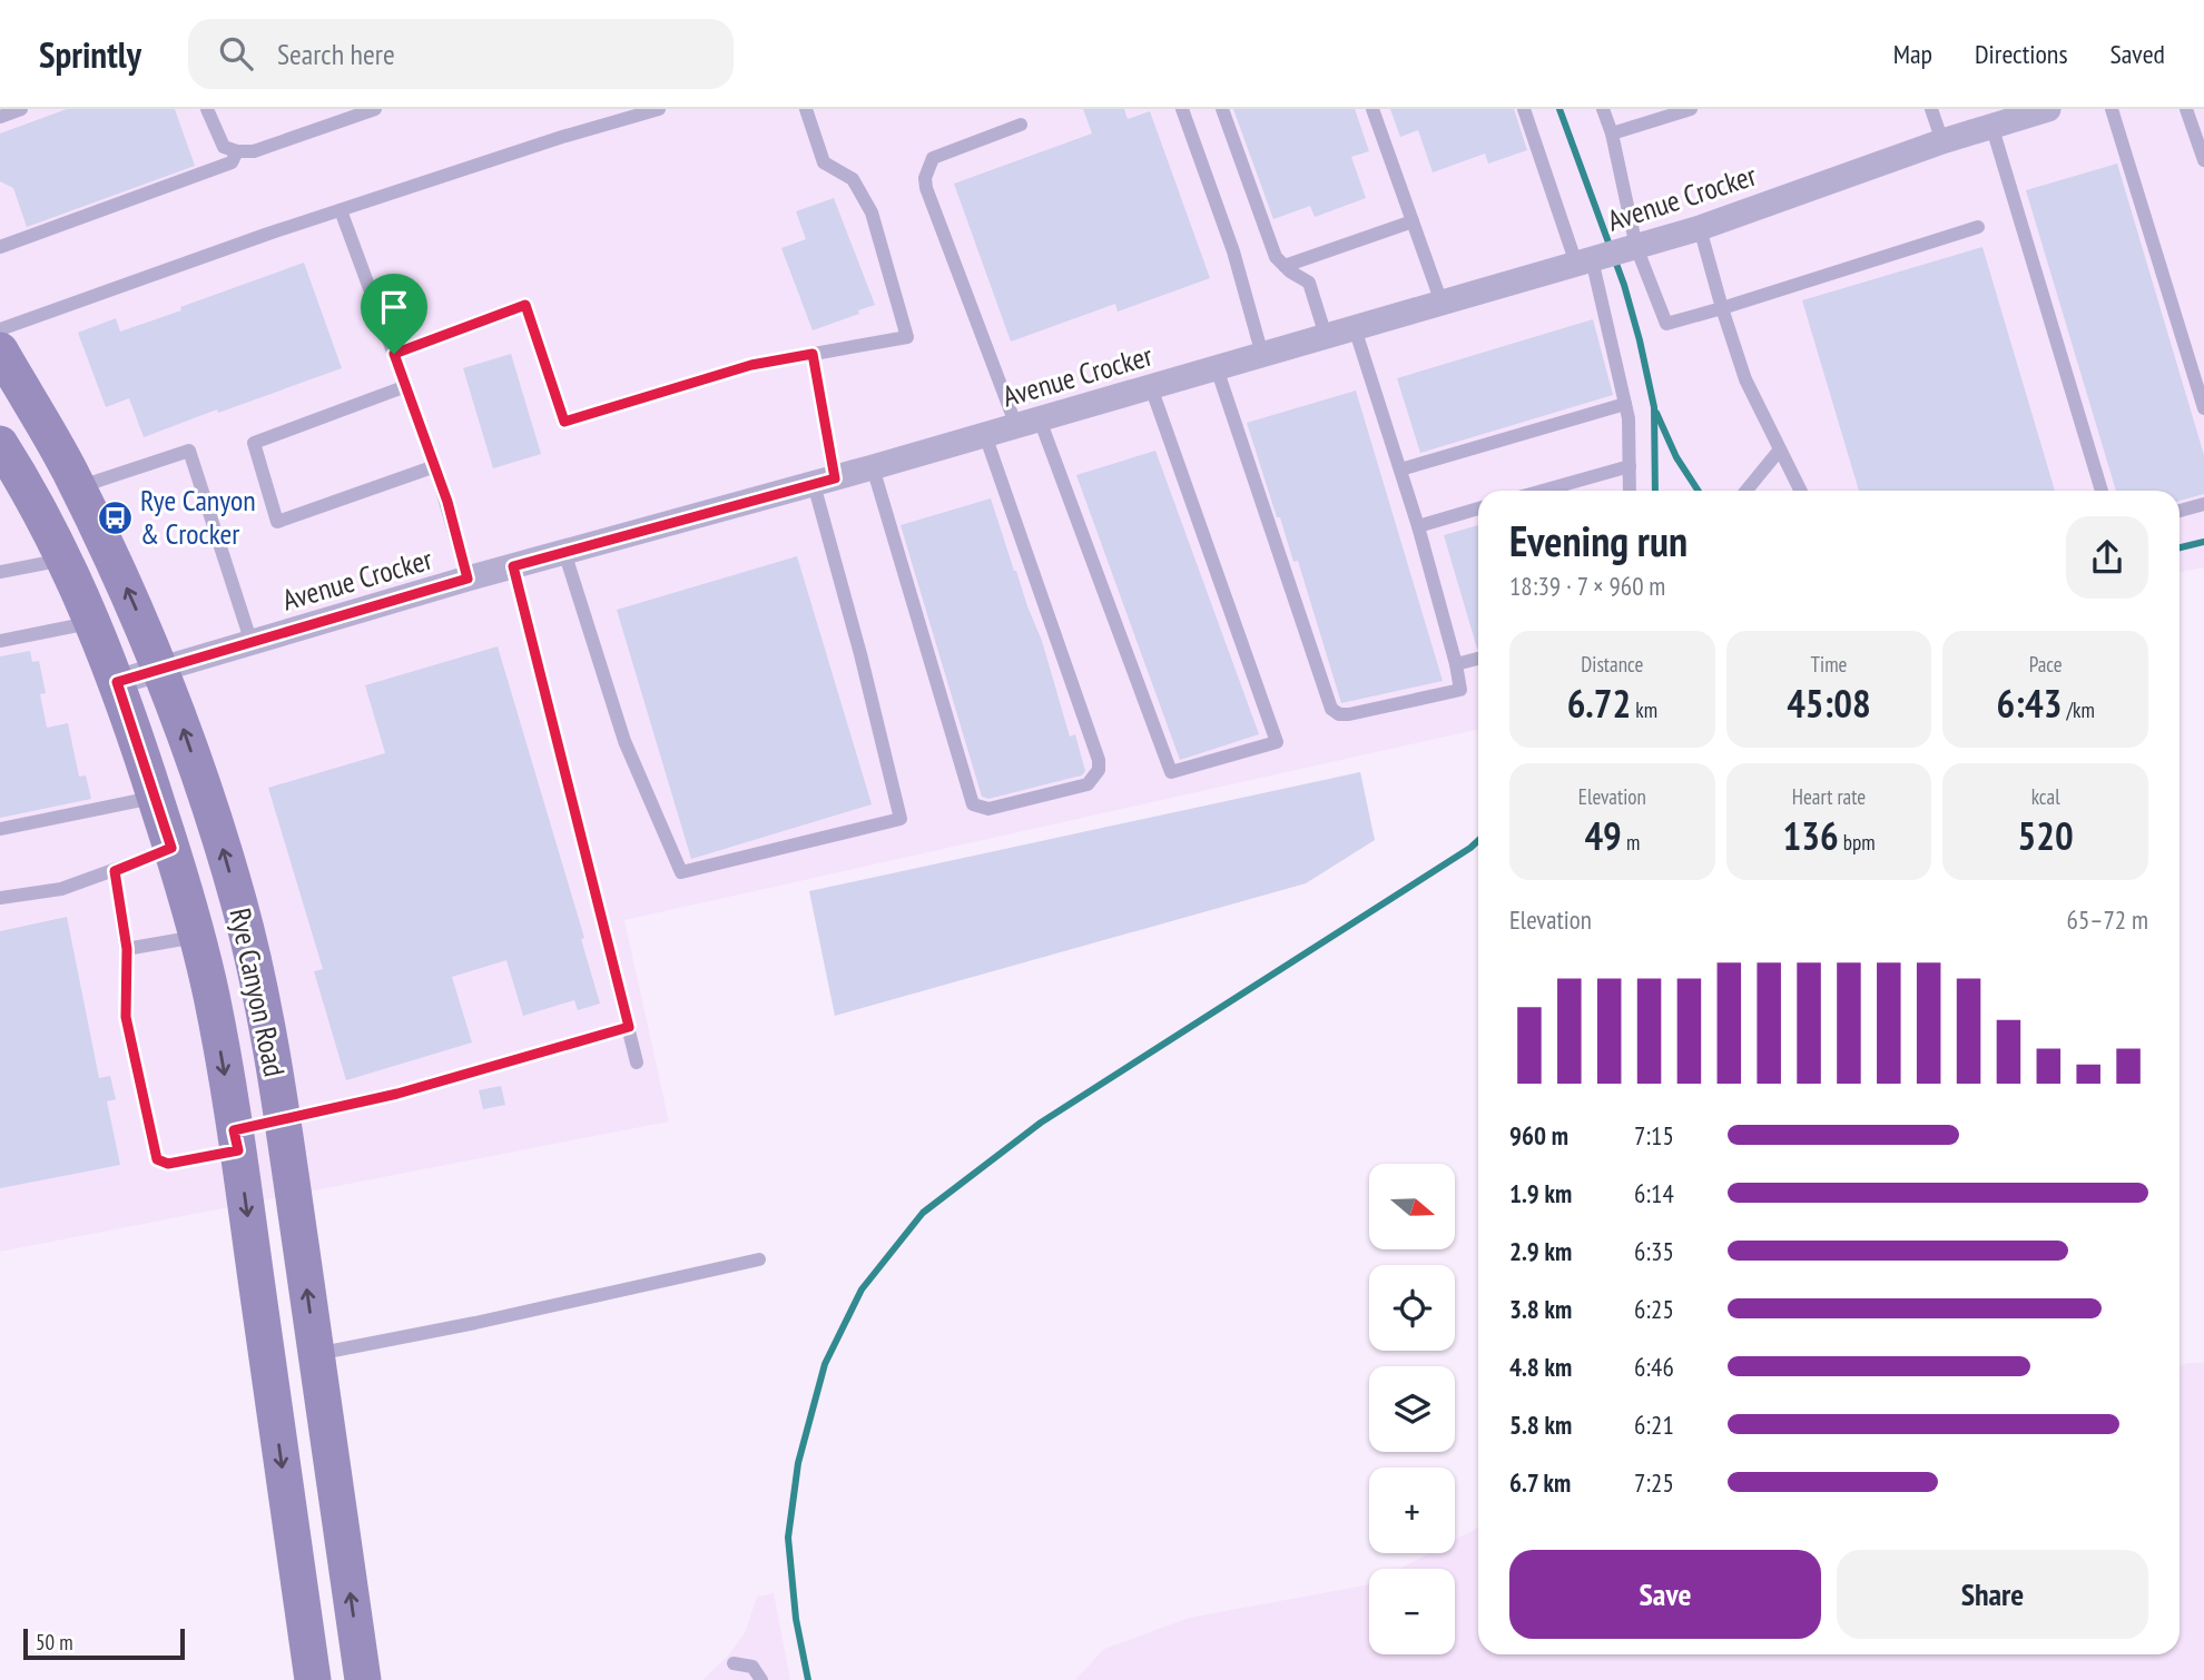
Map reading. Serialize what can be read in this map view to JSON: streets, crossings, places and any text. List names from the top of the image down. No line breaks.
{"streets":{"main road":["Rye Canyon Road"],"street":["Avenue Crocker"]},"crossings":[["Avenue Crocker","Rye Canyon Road"]],"places":{"bus stop":["Rye Canyon & Crocker"]},"scale_bar":"50 m","north":"right","page":{"header":"Sprintly","search":"Search here","nav":["Map","Directions","Saved"],"heading":["Evening run","18:39 · 7 × 960 m"],"stats":[["Distance","6.72 km"],["Time","45:08"],["Pace","6:43 /km"],["Elevation","49 m"],["Heart rate","136 bpm"],["kcal","520"]],"chart":["Elevation","65–72 m"],"list":[{"name":"960 m","note":"7:15"},{"name":"1.9 km","note":"6:14"},{"name":"2.9 km","note":"6:35"},{"name":"3.8 km","note":"6:25"},{"name":"4.8 km","note":"6:46"},{"name":"5.8 km","note":"6:21"},{"name":"6.7 km","note":"7:25"}],"map_buttons":["+","−"],"buttons":["Save","Share"],"scale":"50 m"}}
